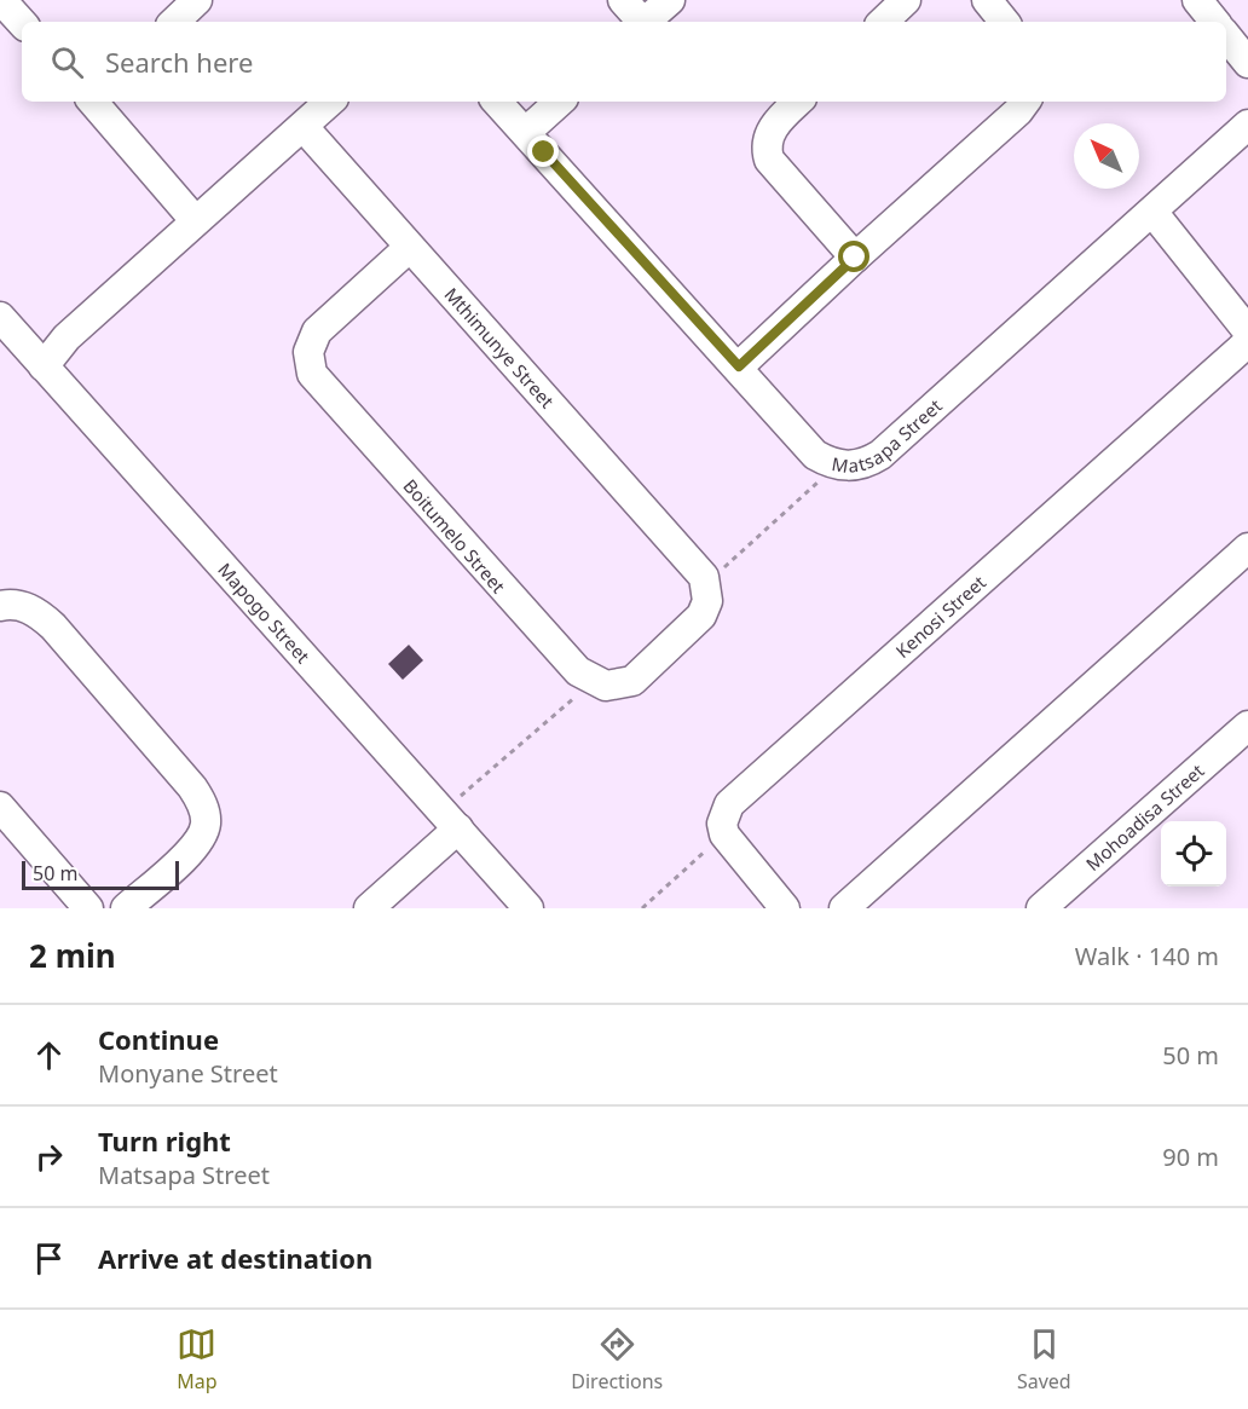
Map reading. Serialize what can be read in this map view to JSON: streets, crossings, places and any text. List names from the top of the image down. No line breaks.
{"streets":{"street":["Mthimunye Street","Matsapa Street","Boitumelo Street","Mapogo Street","Kenosi Street","Mohoadisa Street"]},"crossings":[["Mthimunye Street","Boitumelo Street"]],"scale_bar":"50 m","north":"top left","page":{"search":"Search here","scale":"50 m","heading":["2 min","Walk · 140 m"],"list":[["Continue","Monyane Street","50 m"],["Turn right","Matsapa Street","90 m"],"Arrive at destination"],"nav":["Map","Directions","Saved"]}}
